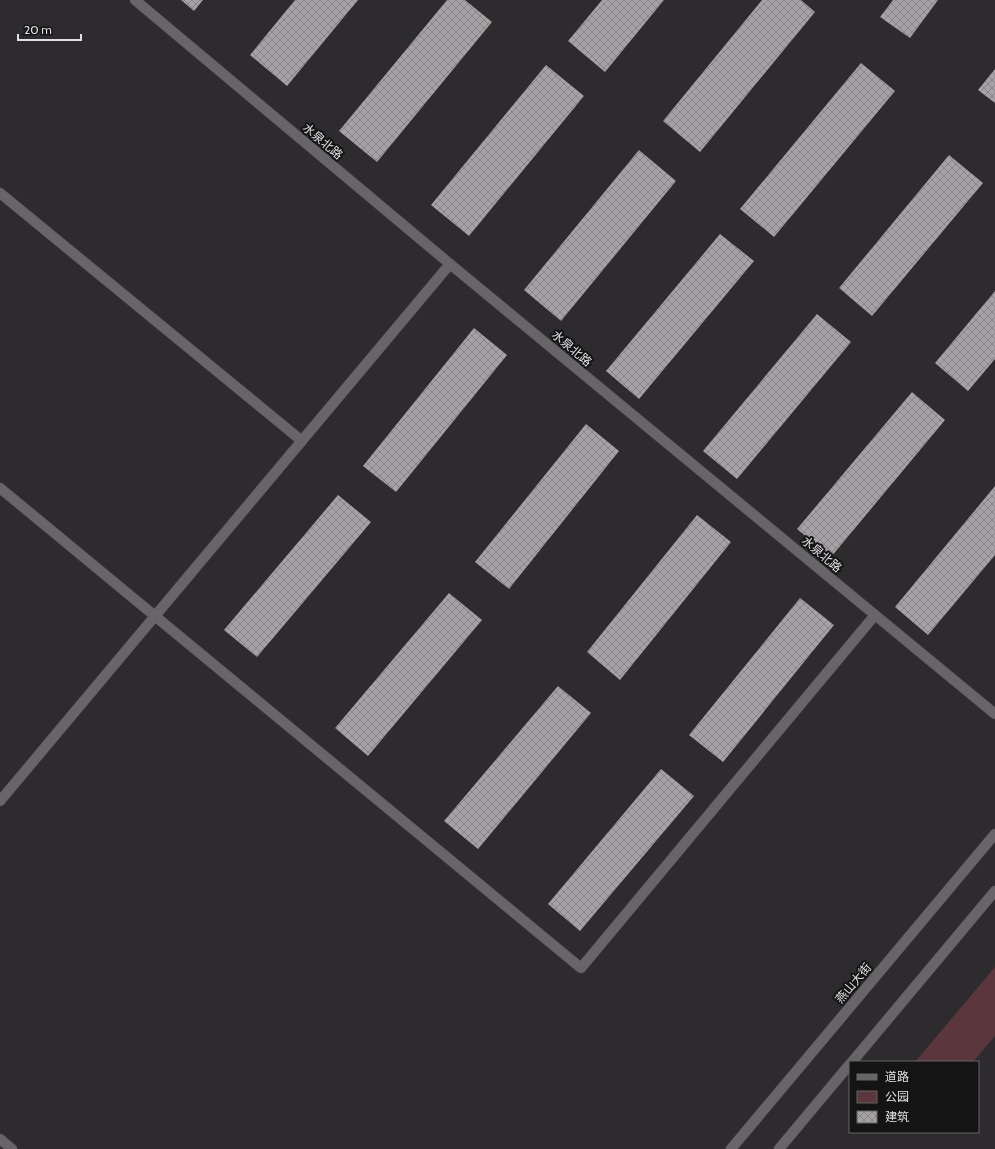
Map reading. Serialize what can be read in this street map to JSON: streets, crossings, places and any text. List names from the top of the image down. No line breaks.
{"streets":{"street":["水泉北路","燕山大街"]},"legend":["道路","公园","建筑"],"scale_bar":"20 m"}
